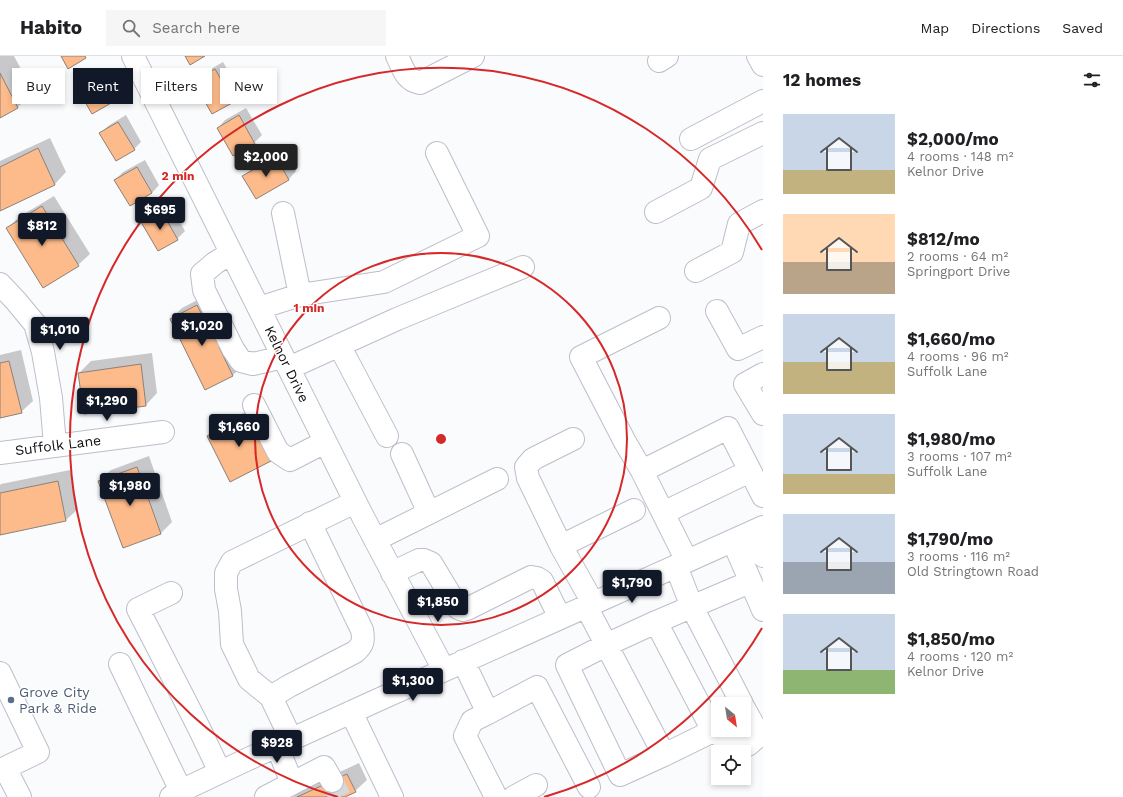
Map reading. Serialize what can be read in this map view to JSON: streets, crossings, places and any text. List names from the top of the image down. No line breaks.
{"streets":{"street":["Kelnor Drive","Suffolk Lane"]},"places":["Grove City Park & Ride"],"north":"bottom right","page":{"header":"Habito","search":"Search here","nav":["Map","Directions","Saved"],"heading":"12 homes","chip":["Buy","Rent","Filters","New"],"list":[{"name":"$2,000/mo","note":"4 rooms · 148 m² · Kelnor Drive"},{"name":"$812/mo","note":"2 rooms · 64 m² · Springport Drive"},{"name":"$1,660/mo","note":"4 rooms · 96 m² · Suffolk Lane"},{"name":"$1,980/mo","note":"3 rooms · 107 m² · Suffolk Lane"},{"name":"$1,790/mo","note":"3 rooms · 116 m² · Old Stringtown Road"},{"name":"$1,850/mo","note":"4 rooms · 120 m² · Kelnor Drive"}],"price":["$2,000","$695","$812","$1,020","$1,010","$1,290","$1,660","$1,980","$1,790","$1,850","$1,300","$928"]},"rings":["2 min","1 min"]}
